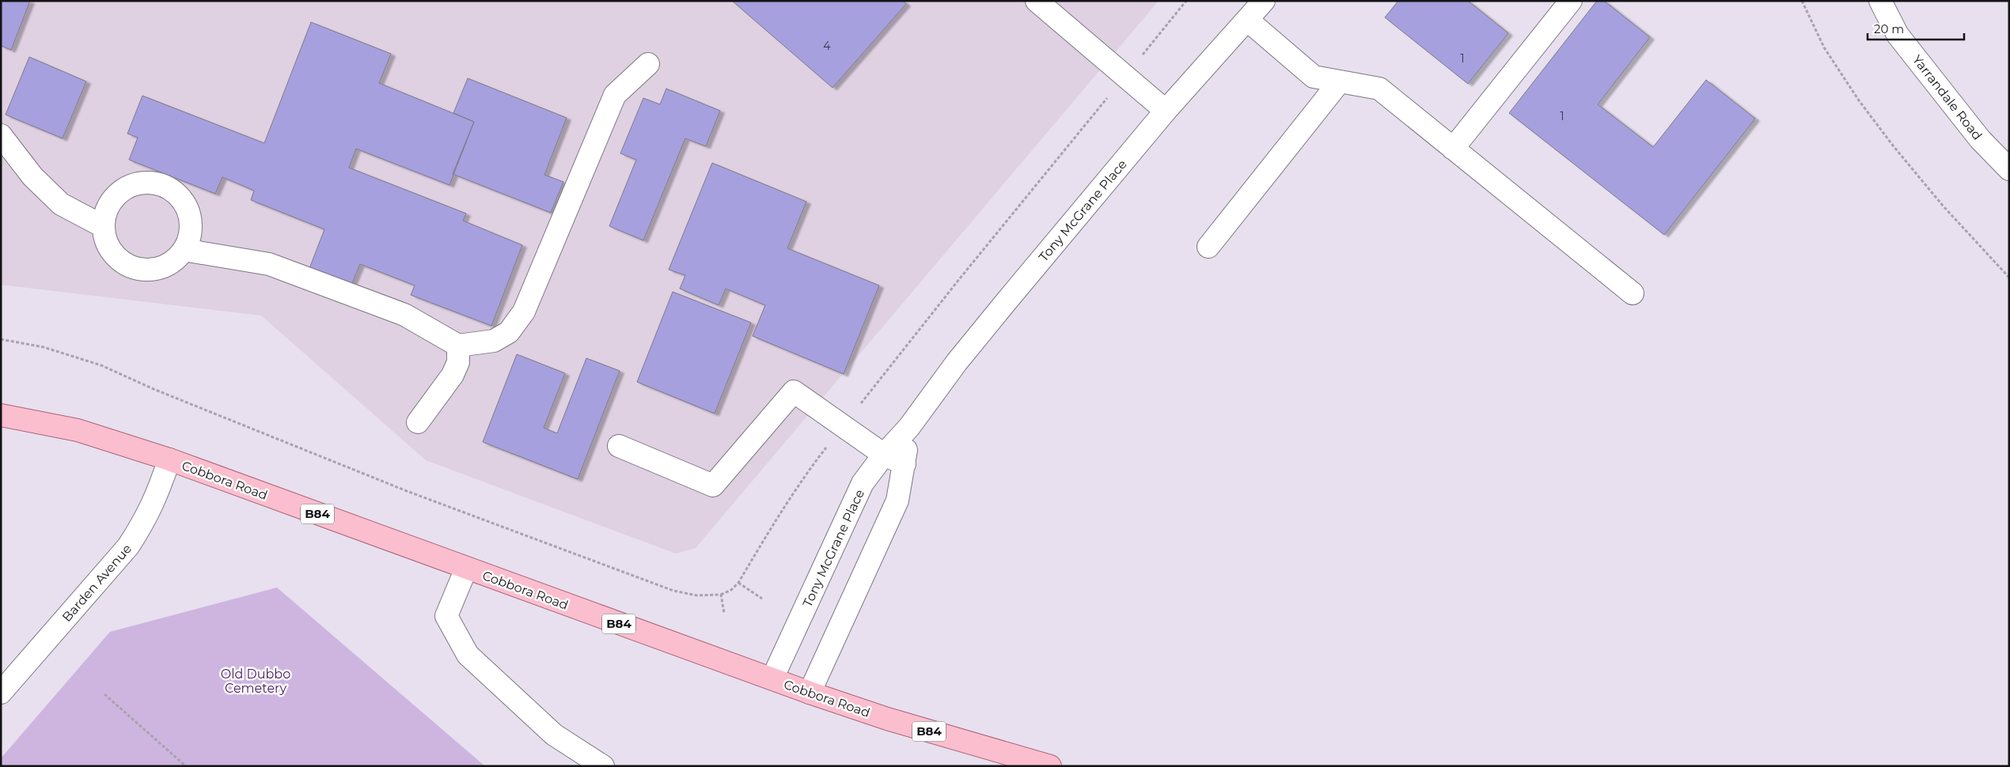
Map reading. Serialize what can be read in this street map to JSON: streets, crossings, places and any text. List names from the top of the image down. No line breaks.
{"streets":{"main road":["Cobbora Road","B84"],"street":["Yarrandale Road","Tony McGrane Place","Barden Avenue"]},"crossings":[["Tony McGrane Place","Cobbora Road"],["Cobbora Road","Barden Avenue"]],"parks":["Old Dubbo Cemetery"],"house_numbers":["4","1","1"],"scale_bar":"20 m"}
